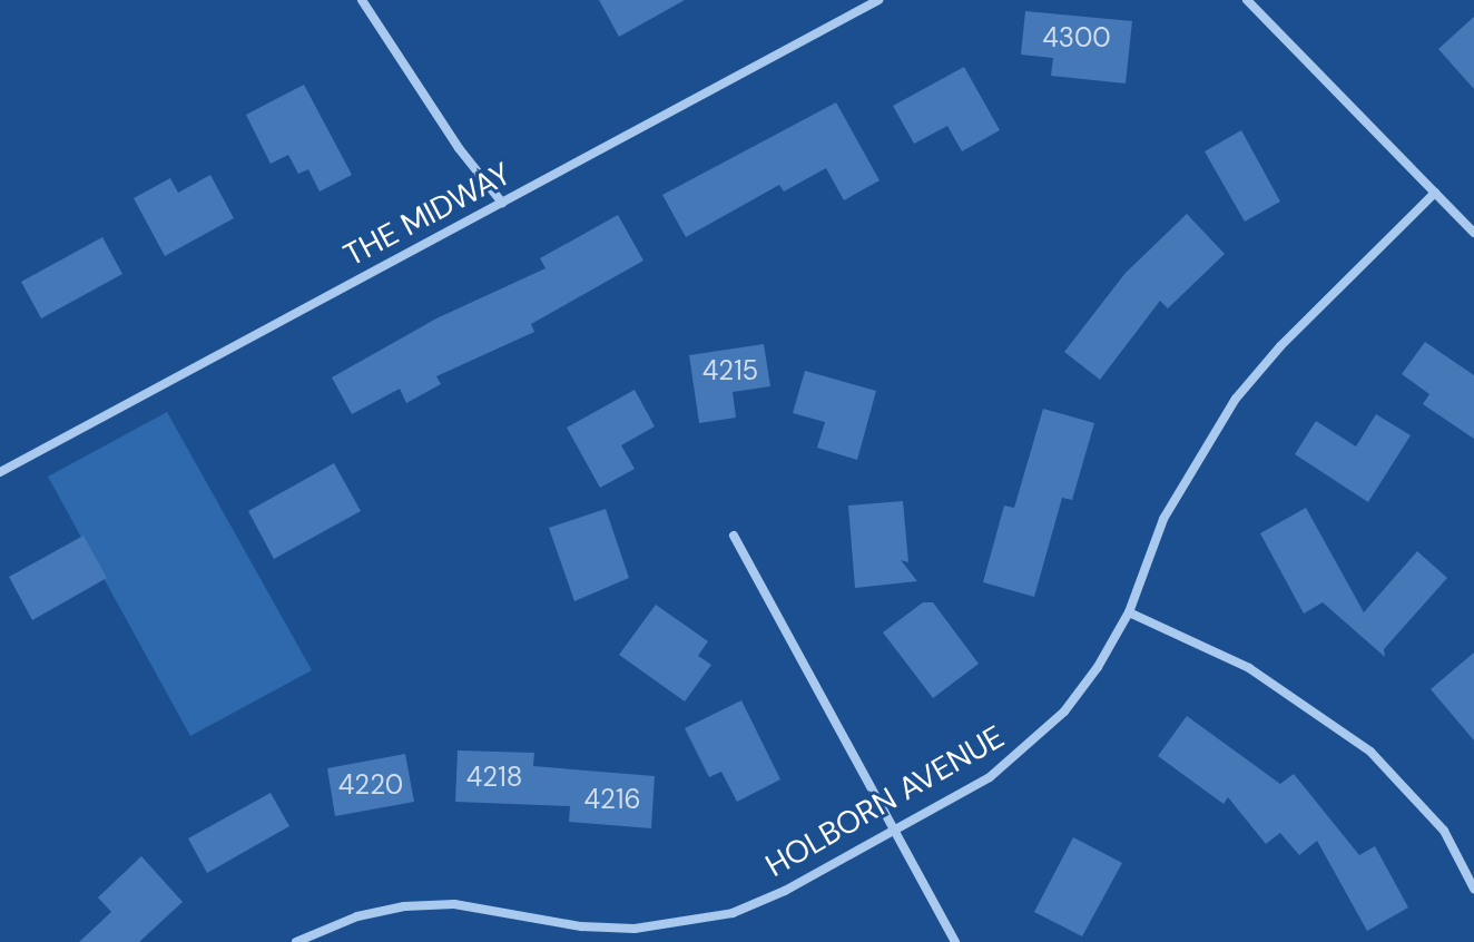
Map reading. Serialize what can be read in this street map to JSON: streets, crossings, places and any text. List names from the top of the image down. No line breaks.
{"streets":{"street":["THE MIDWAY","HOLBORN AVENUE"]},"house_numbers":["4300","4215","4218","4220","4216"]}
